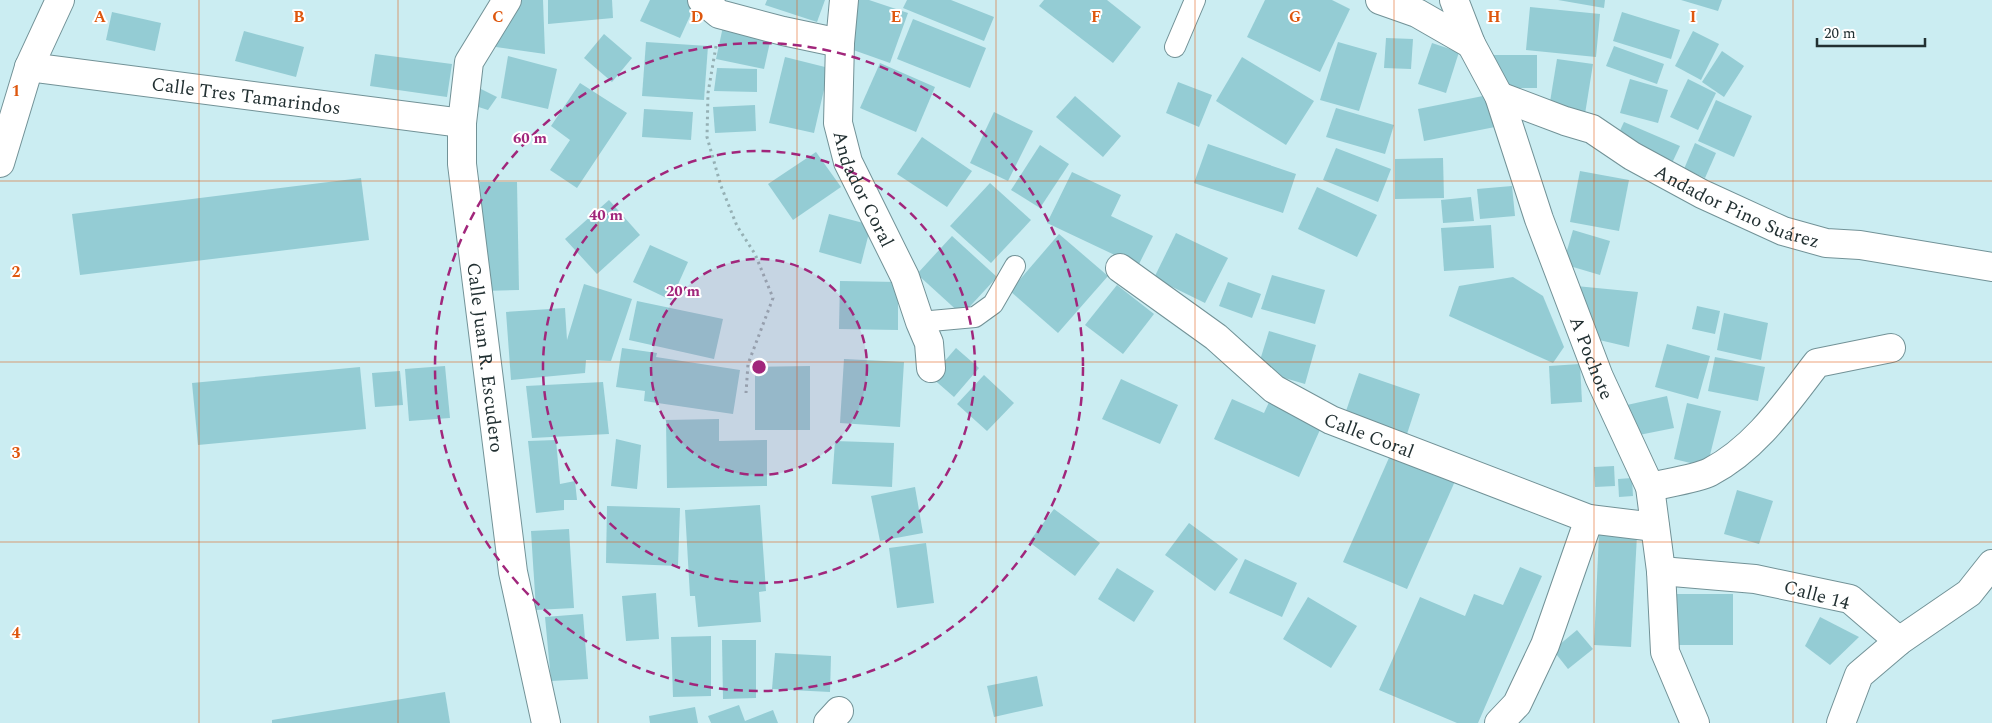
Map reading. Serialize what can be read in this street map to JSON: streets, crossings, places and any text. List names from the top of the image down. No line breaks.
{"streets":{"street":["Calle Tres Tamarindos","Andador Coral","Andador Pino Suárez","Calle Juan R. Escudero","A Pochote","Calle Coral","Calle 14"]},"crossings":[["Calle Tres Tamarindos","Calle Juan R. Escudero"],["Andador Pino Suárez","A Pochote"],["A Pochote","Calle Coral"],["A Pochote","Calle 14"]],"scale_bar":"20 m","grid":{"columns":["A","B","C","D","E","F","G","H","I"],"rows":["1","2","3","4"]},"rings":["60 m","40 m","20 m"]}
